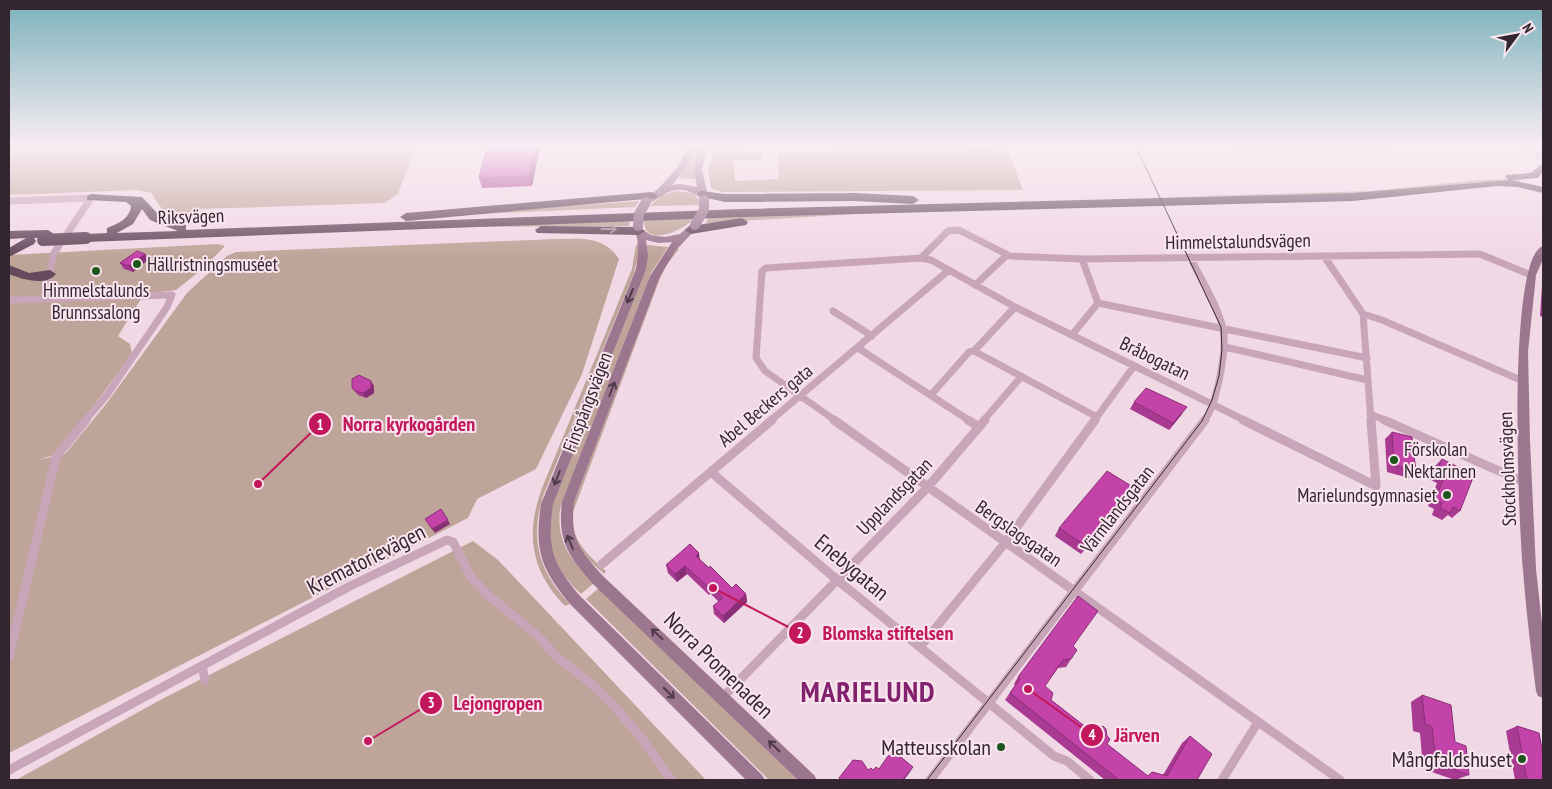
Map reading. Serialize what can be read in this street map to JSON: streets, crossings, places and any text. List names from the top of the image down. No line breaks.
{"streets":{"highway":["Riksvägen"],"main road":["Finspångsvägen","Stockholmsvägen","Norra Promenaden"],"street":["Himmelstalundsvägen","Bråbogatan","Abel Beckers gata","Upplandsgatan","Värmlandsgatan","Bergslagsgatan","Krematorievägen","Enebygatan"]},"crossings":[["Himmelstalundsvägen","Bråbogatan"],["Himmelstalundsvägen","Stockholmsvägen"],["Himmelstalundsvägen","Värmlandsgatan"],["Himmelstalundsvägen","Bergslagsgatan"],["Bråbogatan","Abel Beckers gata"],["Bråbogatan","Värmlandsgatan"],["Bråbogatan","Bergslagsgatan"],["Finspångsvägen","Norra Promenaden"],["Abel Beckers gata","Bergslagsgatan"],["Abel Beckers gata","Enebygatan"],["Upplandsgatan","Bergslagsgatan"],["Upplandsgatan","Enebygatan"],["Upplandsgatan","Norra Promenaden"],["Värmlandsgatan","Bergslagsgatan"],["Värmlandsgatan","Enebygatan"]],"one_way":["Norra Promenaden"],"districts":["MARIELUND"],"places":["Hällristningsmuséet","Himmelstalunds Brunnssalong","Förskolan Nektarinen","Norra kyrkogården","Marielundsgymnasiet","Blomska stiftelsen","Järven","Lejongropen","Matteusskolan","Mångfaldshuset"],"north":"top right"}
